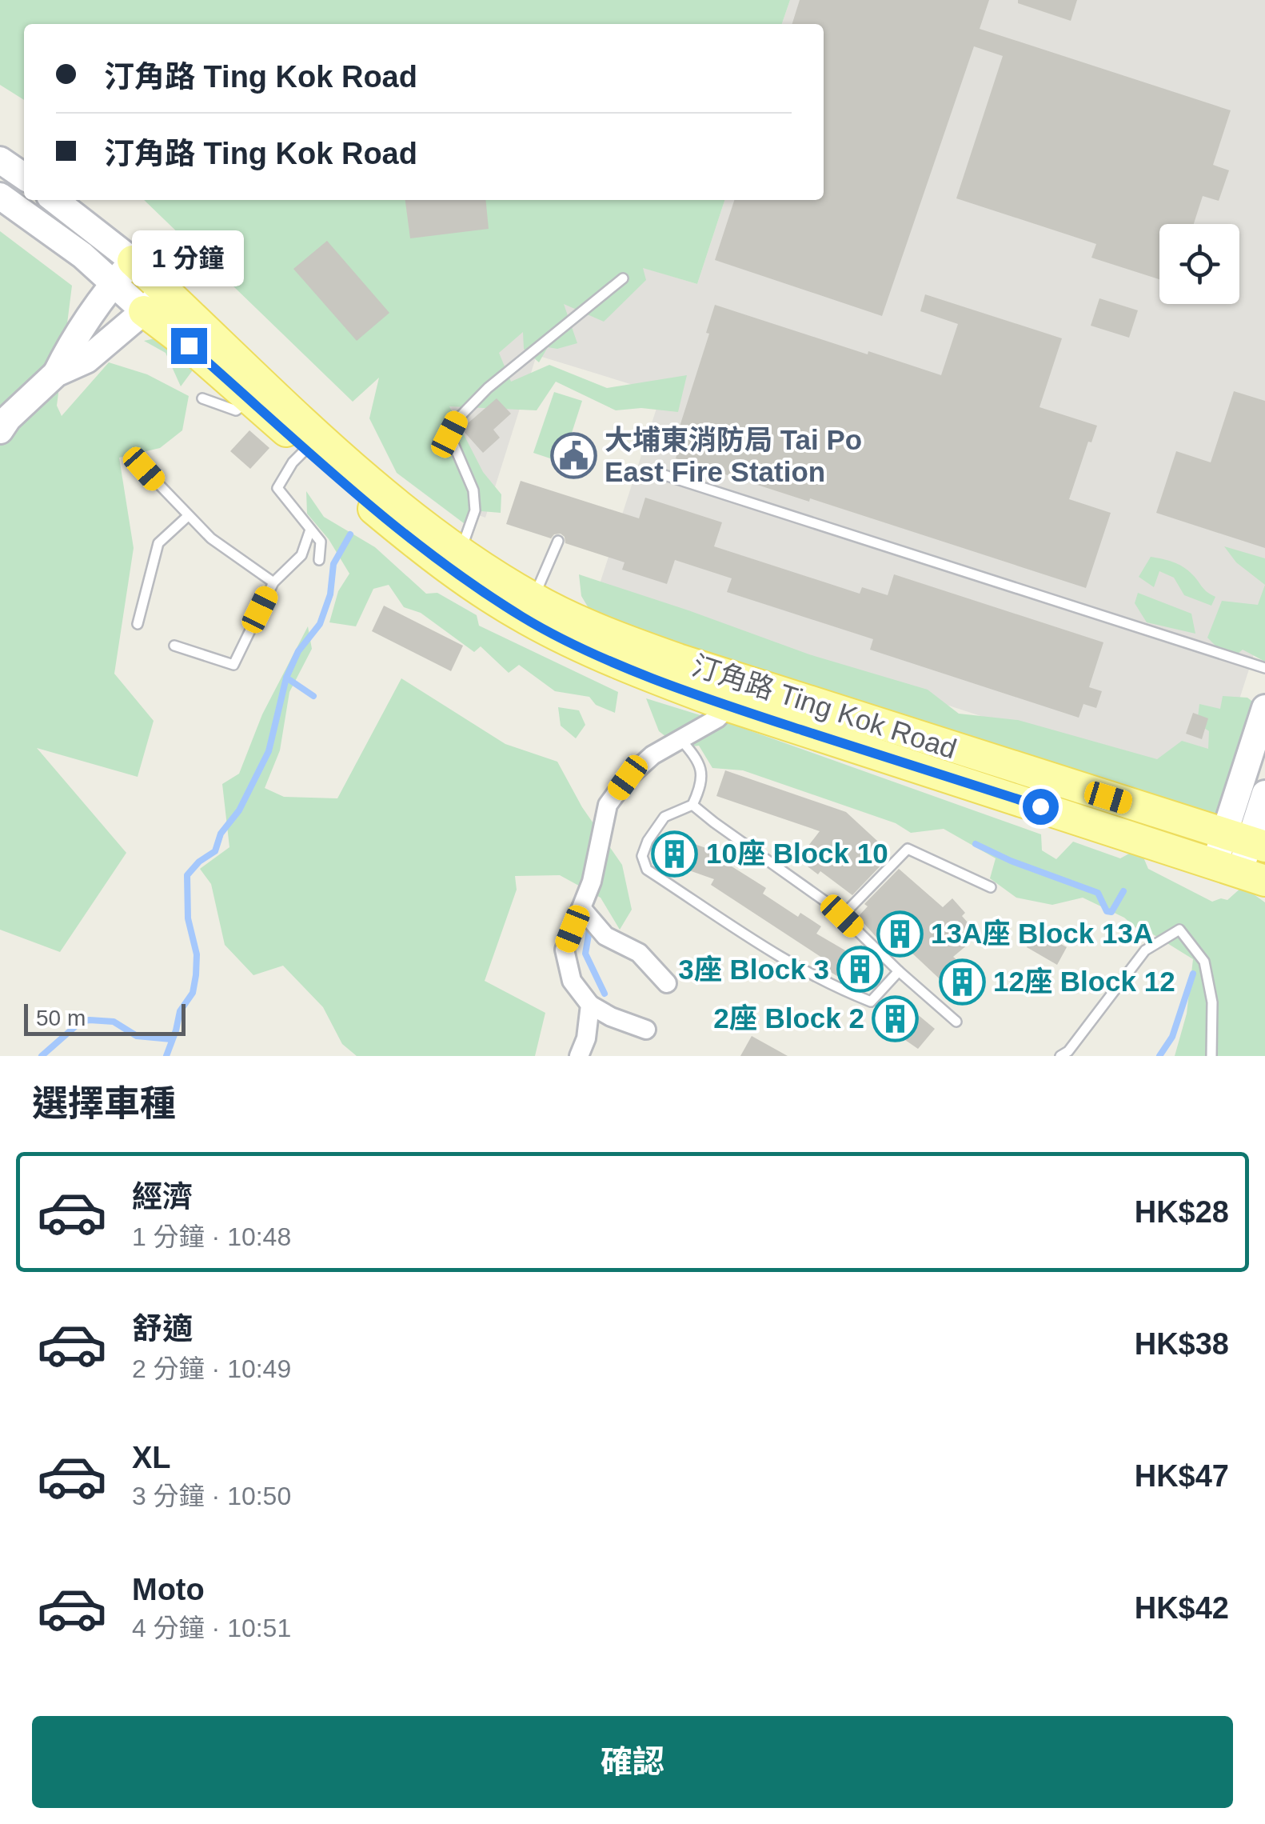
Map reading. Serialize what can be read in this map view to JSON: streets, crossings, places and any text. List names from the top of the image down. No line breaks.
{"streets":{"main road":["汀角路 Ting Kok Road"]},"places":{"public building":["大埔東消防局 Tai Po East Fire Station"],"building":["10座 Block 10","13A座 Block 13A","3座 Block 3","12座 Block 12","2座 Block 2"]},"scale_bar":"50 m","page":{"banner":["汀角路 Ting Kok Road","汀角路 Ting Kok Road"],"bubble":"1 分鐘","scale":"50 m","heading":"選擇車種","list":[{"name":"經濟","note":"1 分鐘 · 10:48","value":"HK$28"},{"name":"舒適","note":"2 分鐘 · 10:49","value":"HK$38"},{"name":"XL","note":"3 分鐘 · 10:50","value":"HK$47"},{"name":"Moto","note":"4 分鐘 · 10:51","value":"HK$42"}],"buttons":"確認"}}
